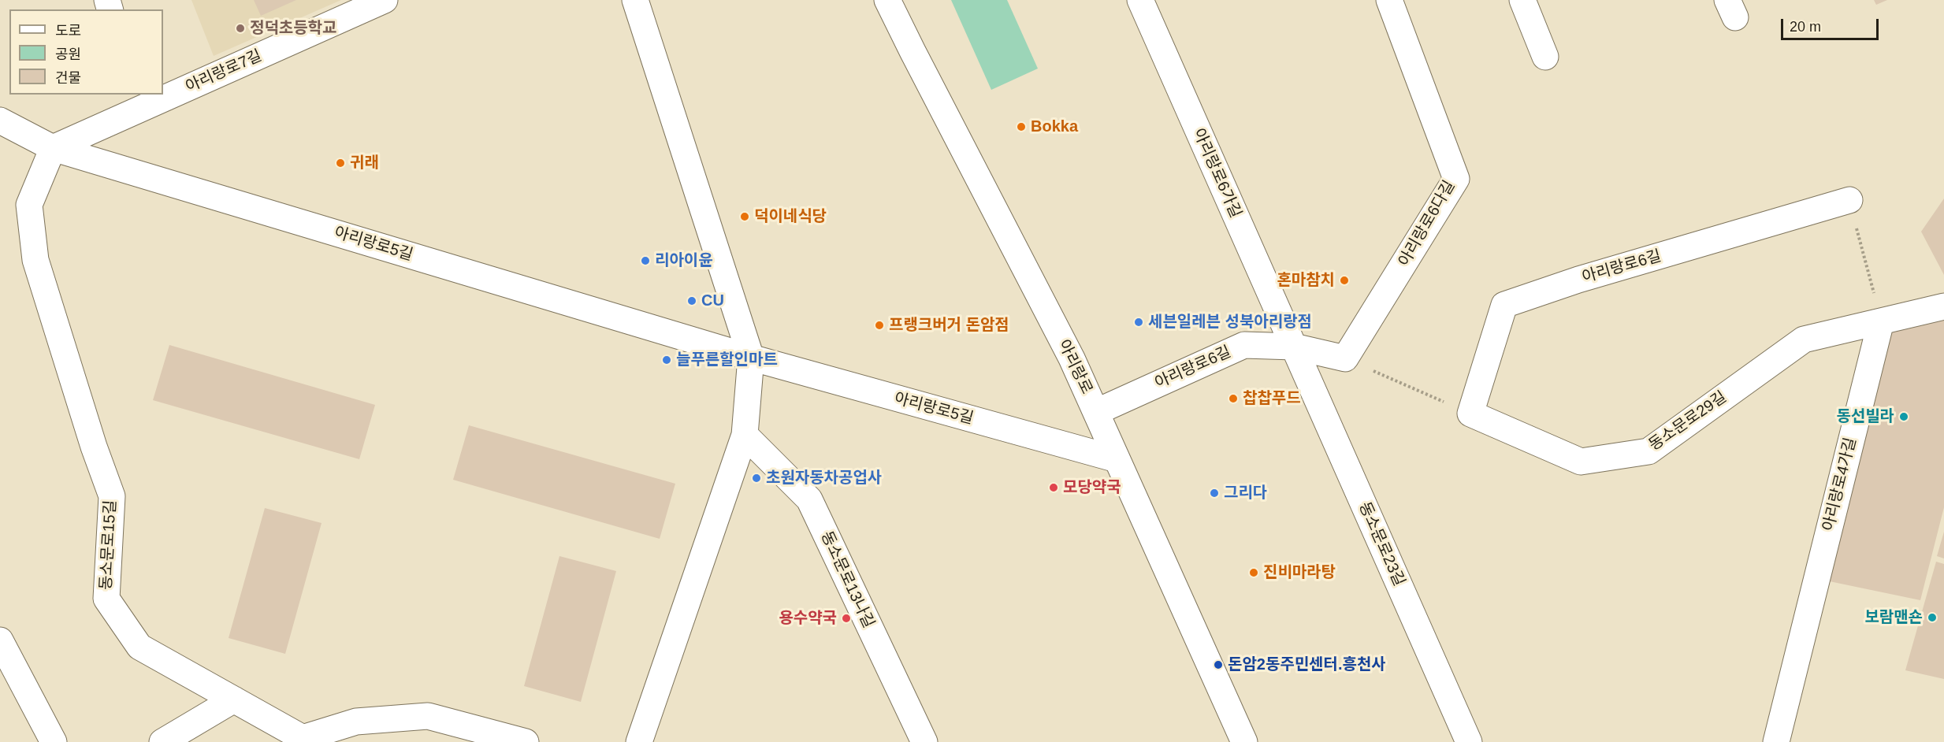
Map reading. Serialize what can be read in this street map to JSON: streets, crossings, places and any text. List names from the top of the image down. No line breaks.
{"streets":{"street":["아리랑로7길","아리랑로6가길","아리랑로6다길","아리랑로5길","아리랑로6길","아리랑로","동소문로29길","아리랑로4가길","동소문로23길","동소문로15길","동소문로13나길"]},"crossings":[["아리랑로7길","아리랑로5길"],["아리랑로7길","동소문로15길"],["아리랑로6가길","아리랑로6길"],["아리랑로6가길","동소문로23길"],["아리랑로5길","아리랑로"],["아리랑로5길","동소문로15길"],["아리랑로6길","아리랑로"],["아리랑로6길","동소문로29길"],["아리랑로6길","동소문로23길"],["동소문로29길","아리랑로4가길"]],"places":["정덕초등학교","Bokka","귀래","덕이네식당","리아이윤","혼마참치","CU","세븐일레븐 성북아리랑점","프랭크버거 돈암점","늘푸른할인마트","찹찹푸드","동선빌라","초원자동차공업사","모당약국","그리다","진비마라탕","보람맨숀","용수약국","돈암2동주민센터.흥천사"],"legend":["도로","공원","건물"],"scale_bar":"20 m"}
